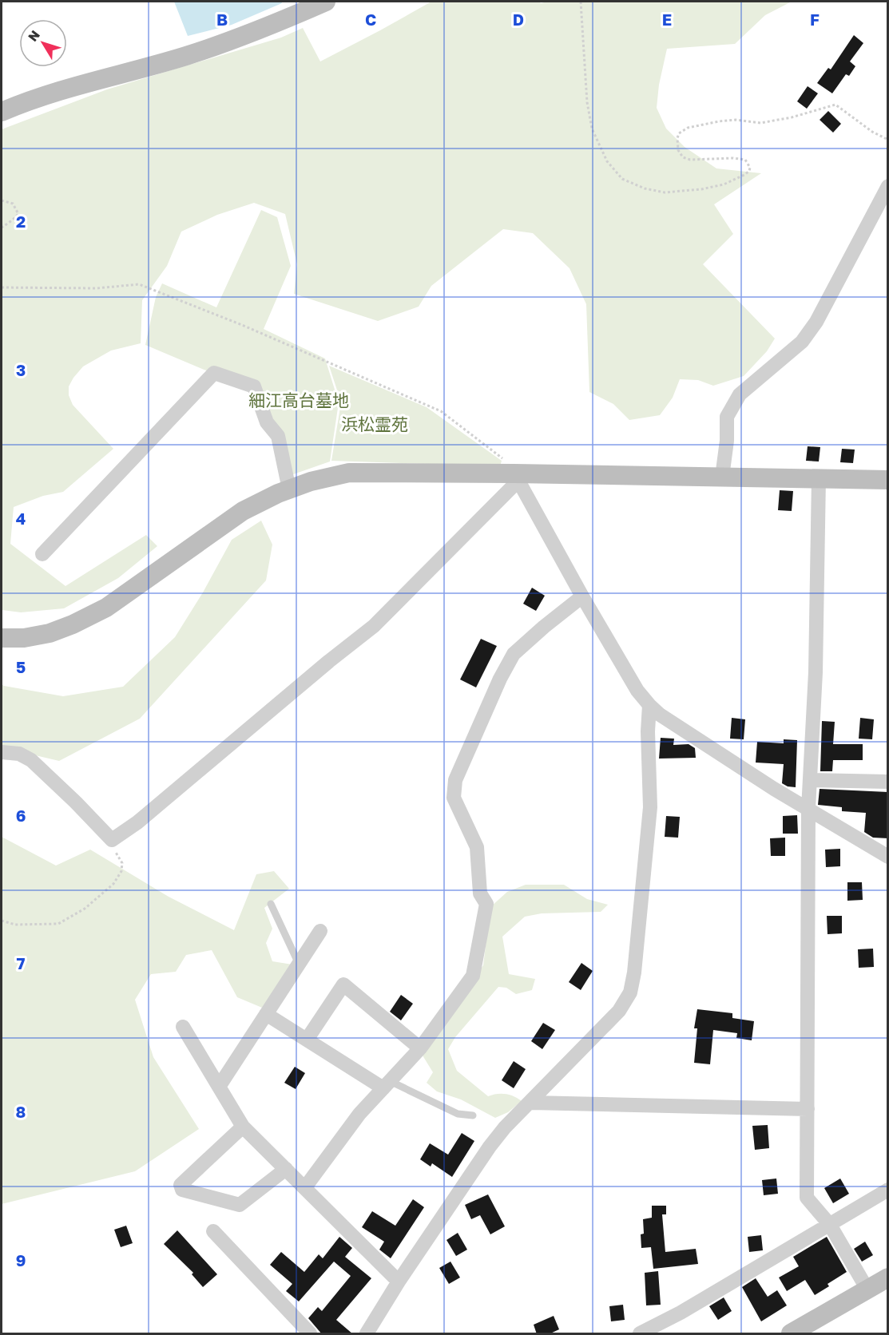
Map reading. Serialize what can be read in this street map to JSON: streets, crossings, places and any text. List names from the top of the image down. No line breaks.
{"parks":["細江高台墓地","浜松霊苑"],"north":"top left","grid":{"columns":["B","C","D","E","F"],"rows":["2","3","4","5","6","7","8","9"]}}
